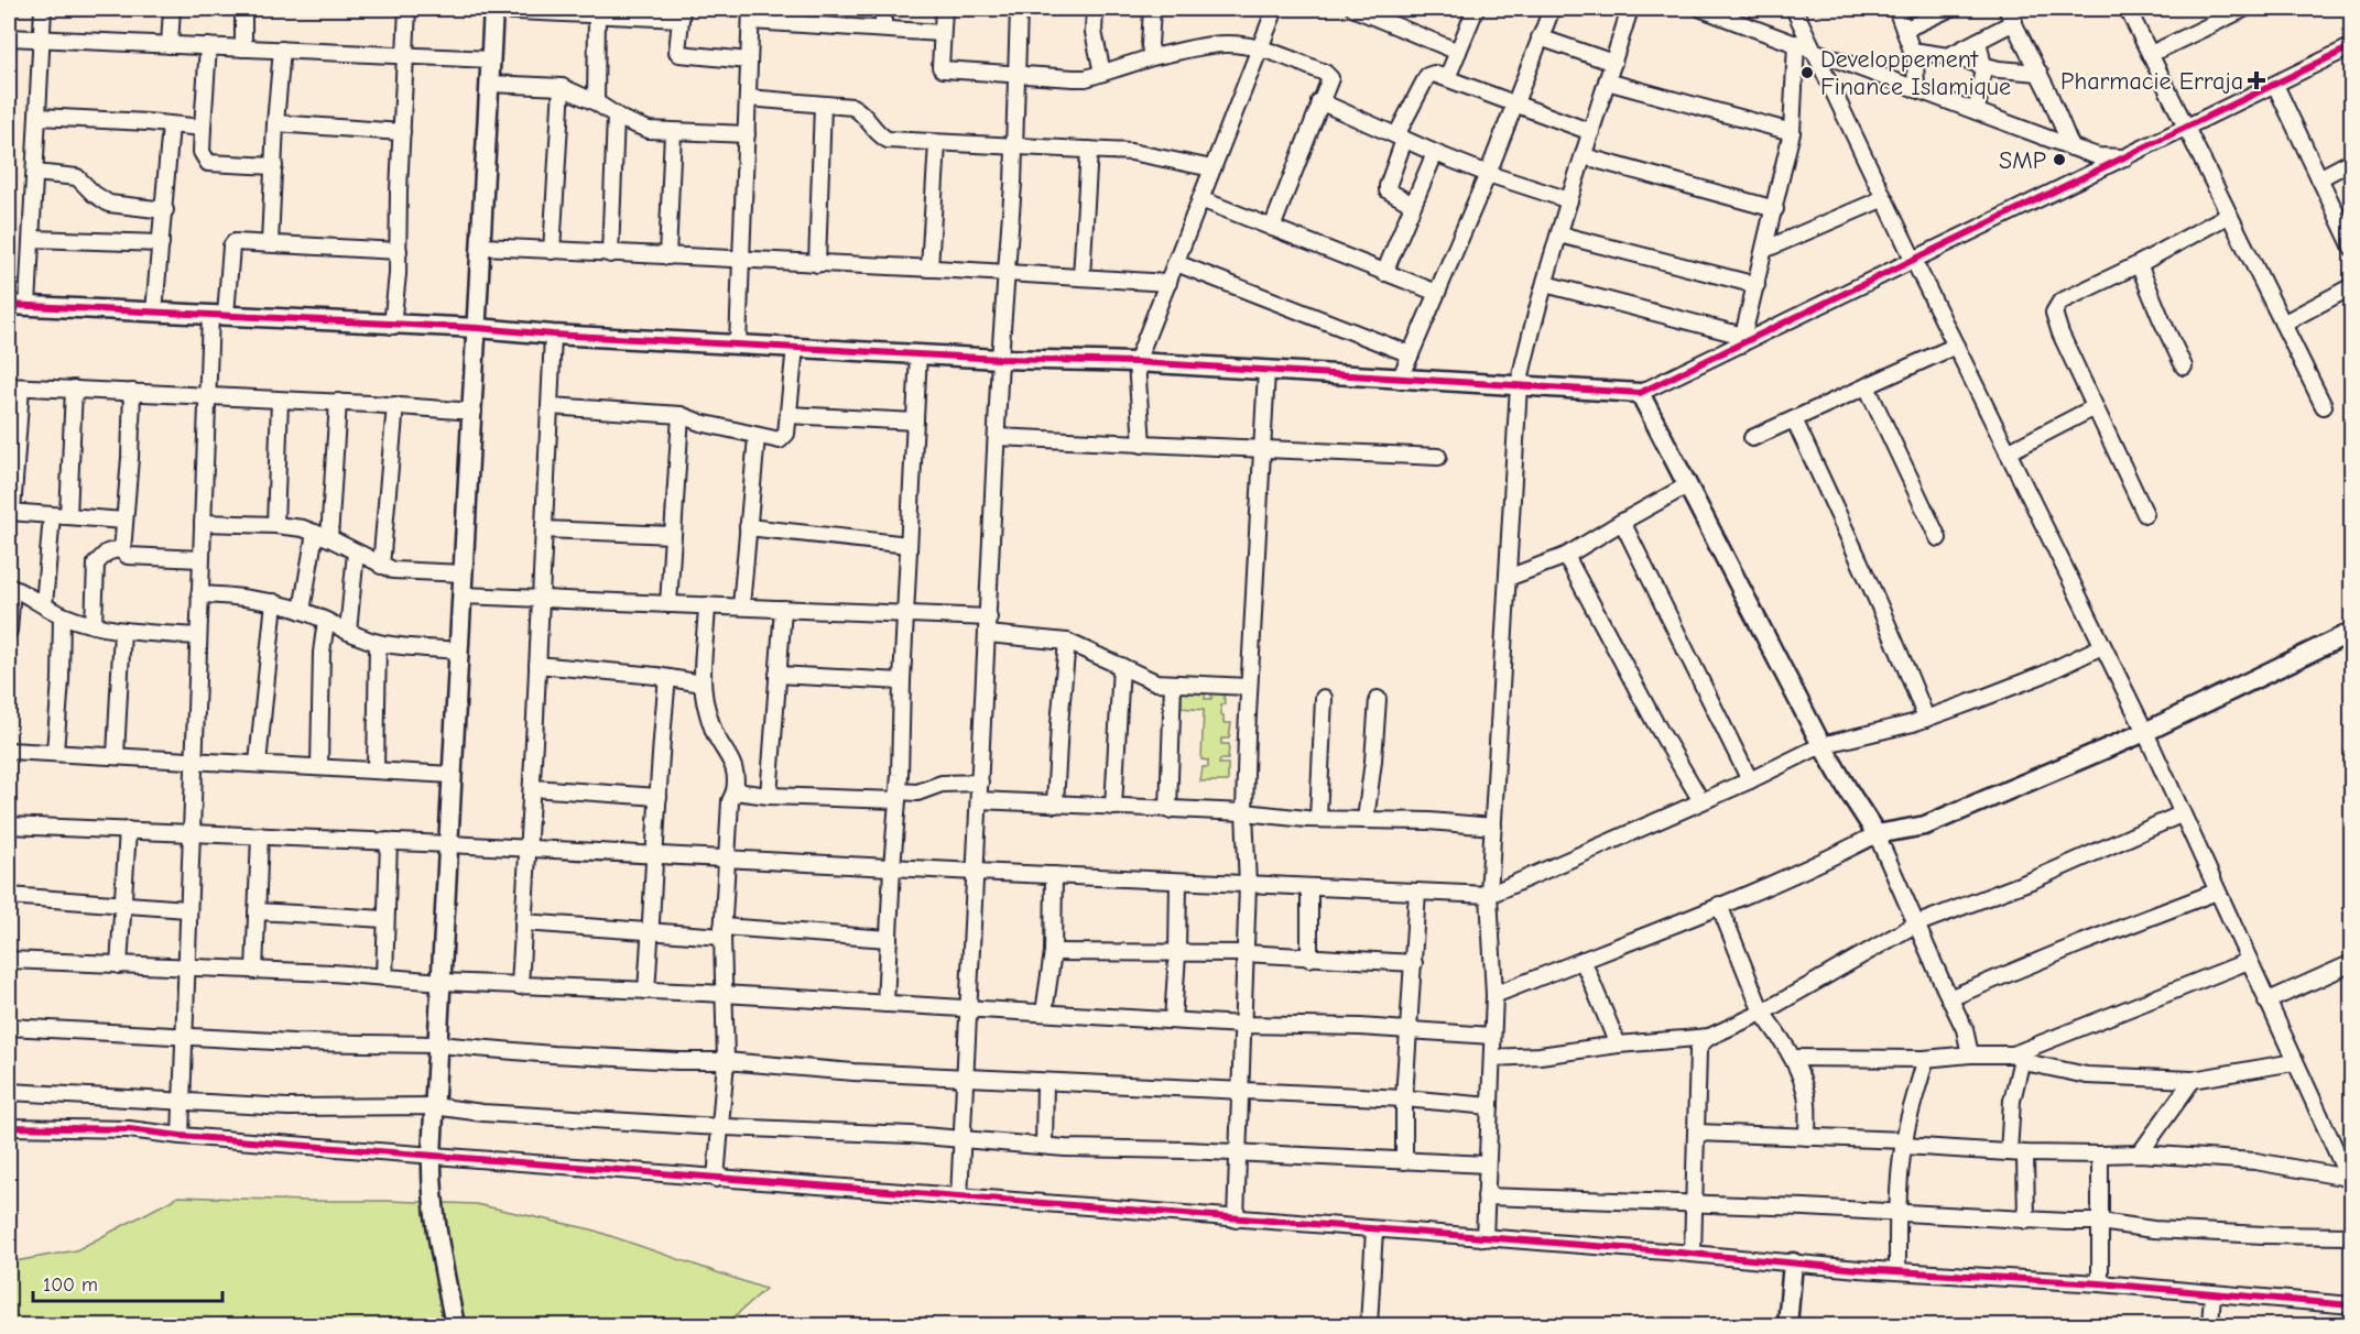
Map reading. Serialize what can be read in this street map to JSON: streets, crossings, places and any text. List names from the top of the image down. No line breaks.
{"places":{"other":["Developpement Finance Islamique","SMP"],"health":["Pharmacie Erraja"]},"scale_bar":"100 m"}
